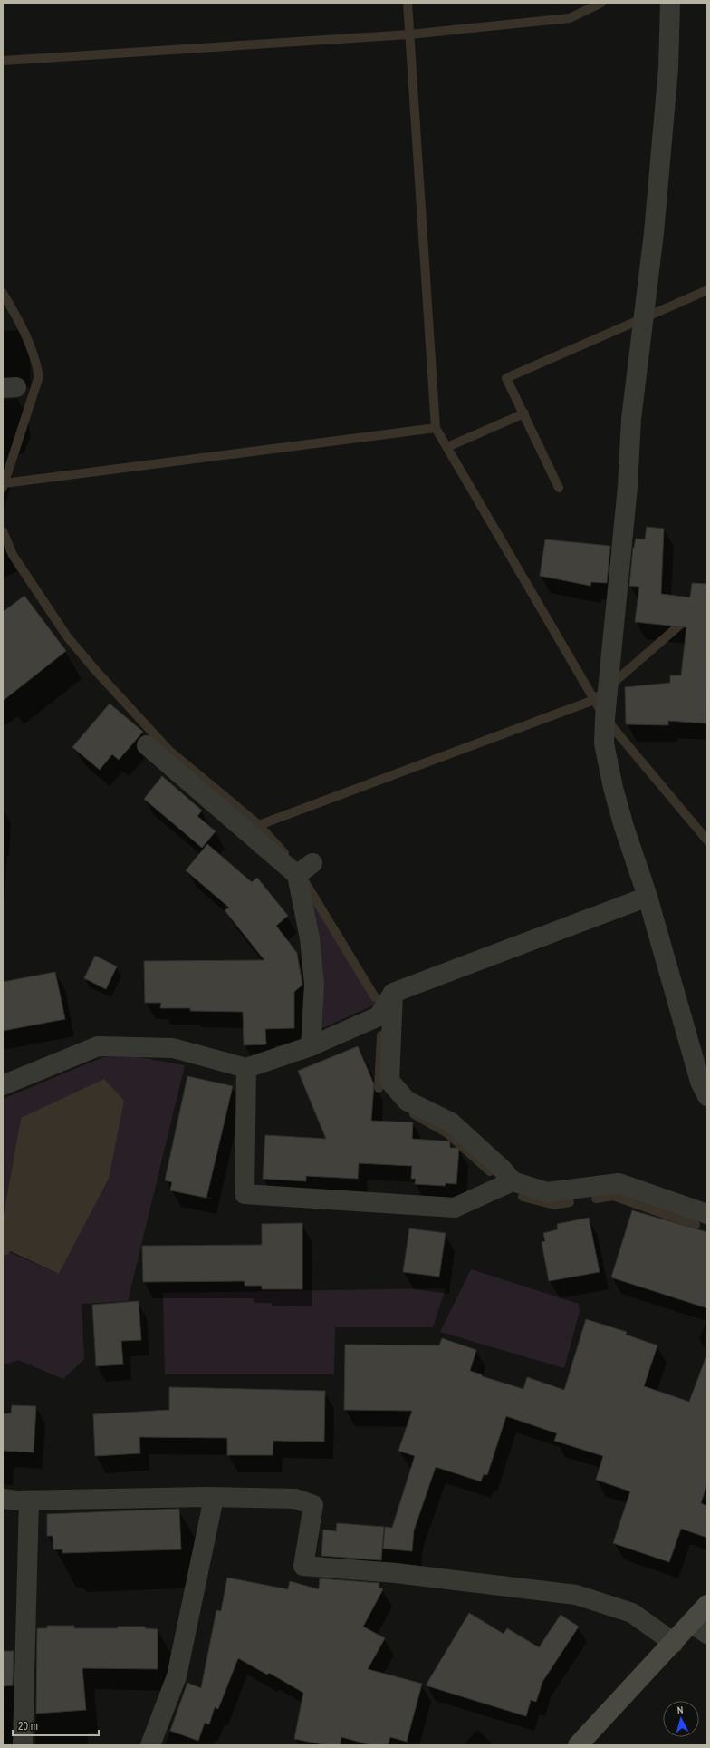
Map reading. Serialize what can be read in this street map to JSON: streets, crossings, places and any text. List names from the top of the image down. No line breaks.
{"scale_bar":"20 m","north":"top"}
